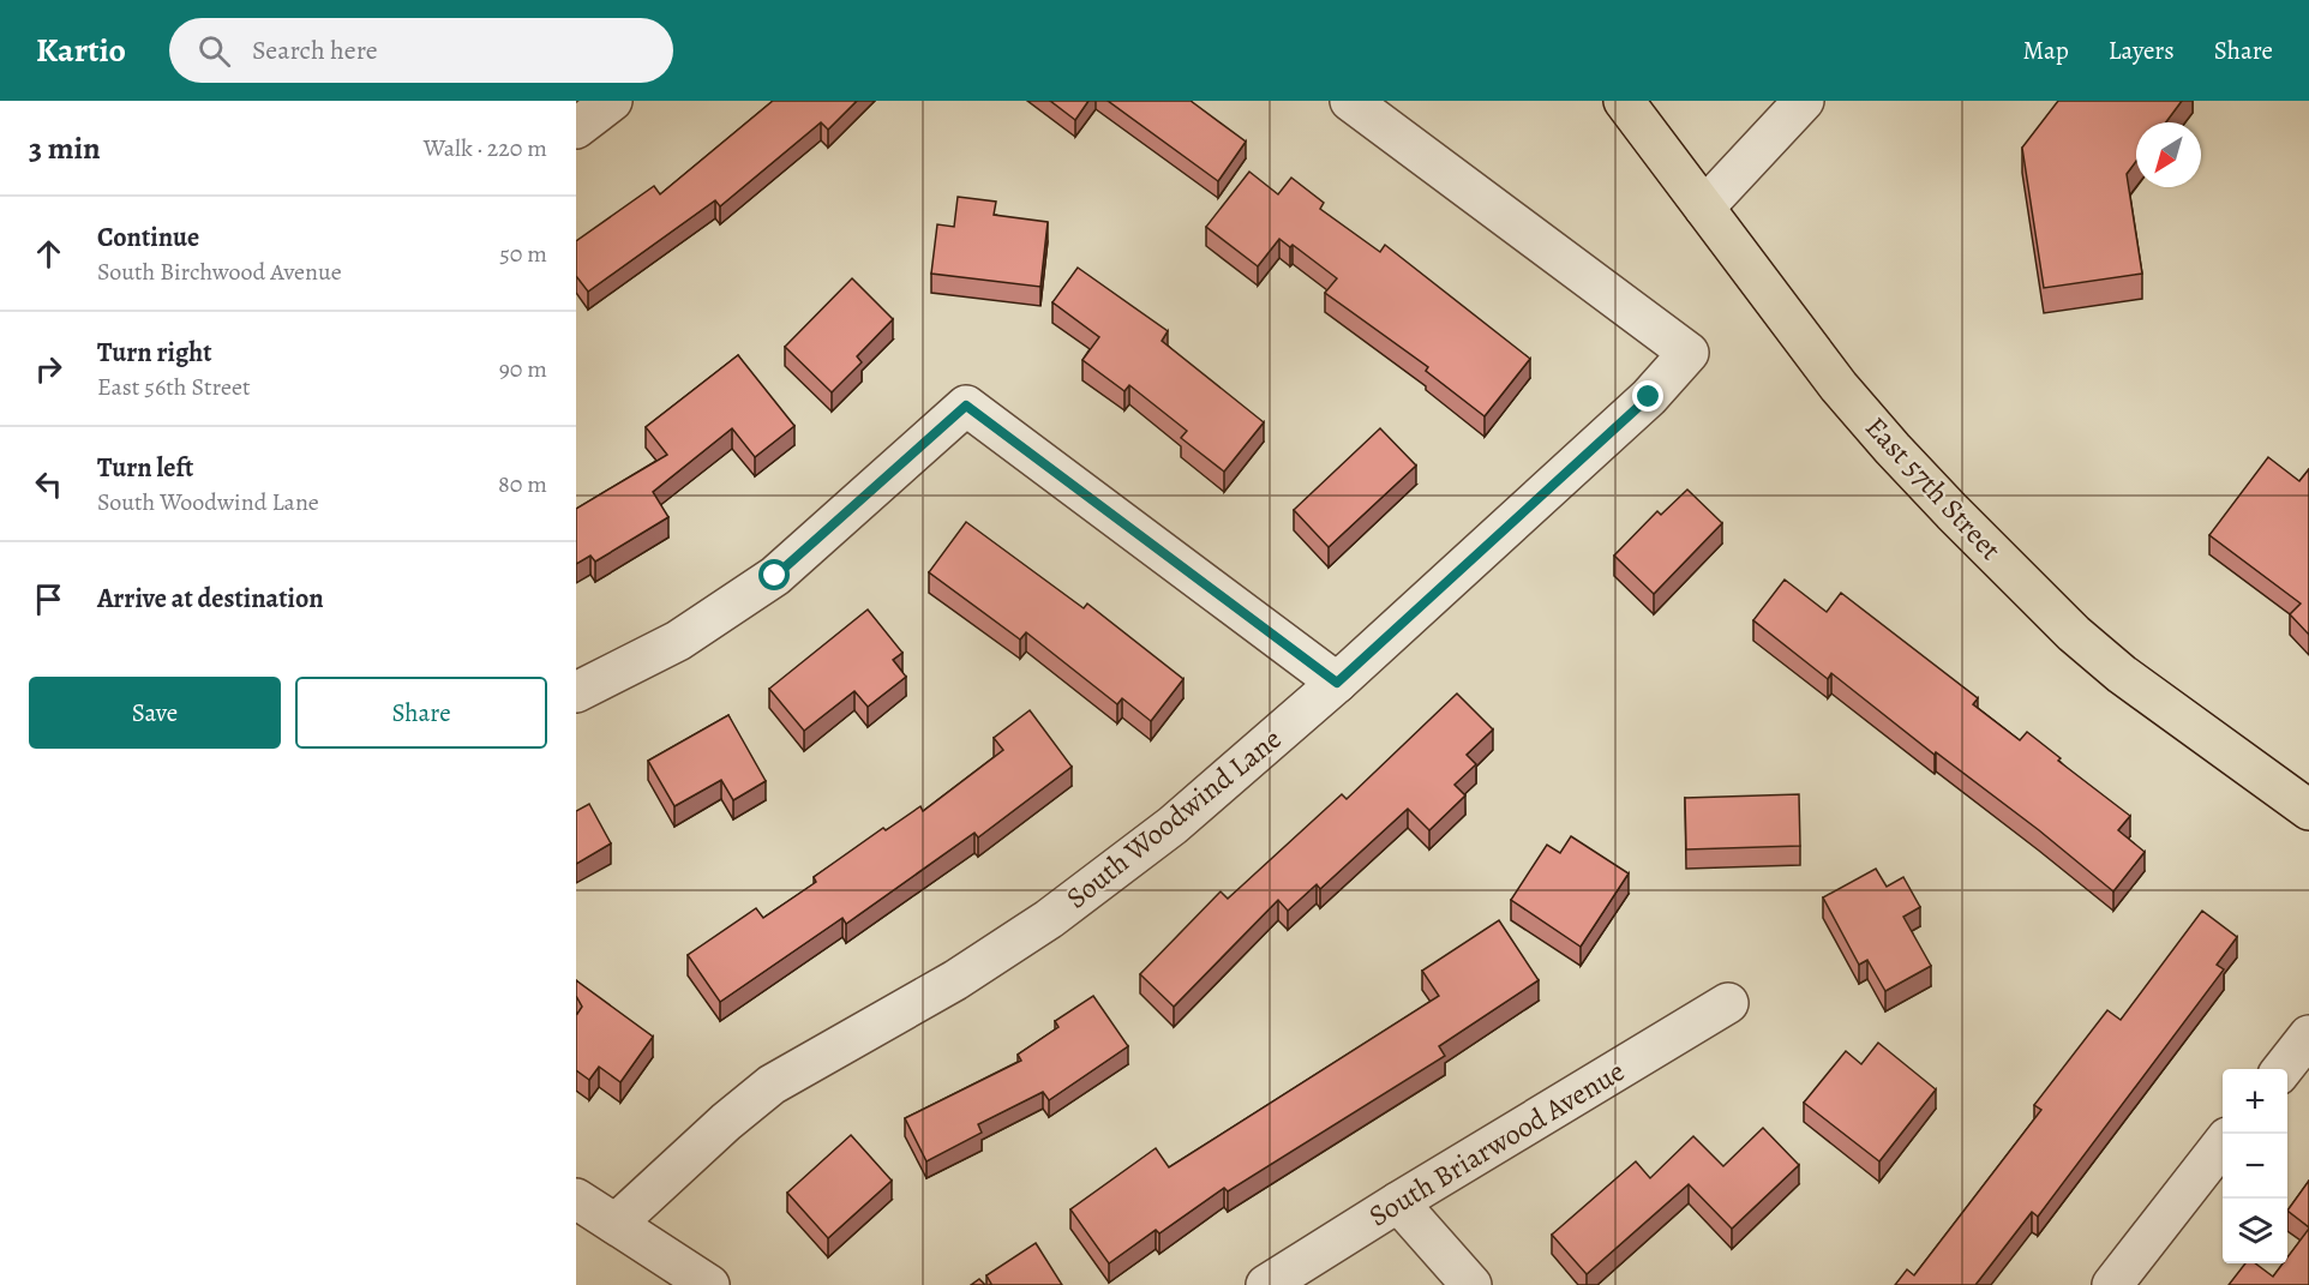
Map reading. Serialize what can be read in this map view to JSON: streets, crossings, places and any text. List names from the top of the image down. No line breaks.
{"streets":{"main road":["East 57th Street"],"street":["South Woodwind Lane","South Briarwood Avenue"]},"north":"bottom left","page":{"header":"Kartio","search":"Search here","nav":["Map","Layers","Share"],"heading":["3 min","Walk · 220 m"],"list":[["Continue","South Birchwood Avenue","50 m"],["Turn right","East 56th Street","90 m"],["Turn left","South Woodwind Lane","80 m"],"Arrive at destination"],"buttons":["Save","Share"],"map_buttons":["+","−"]}}
